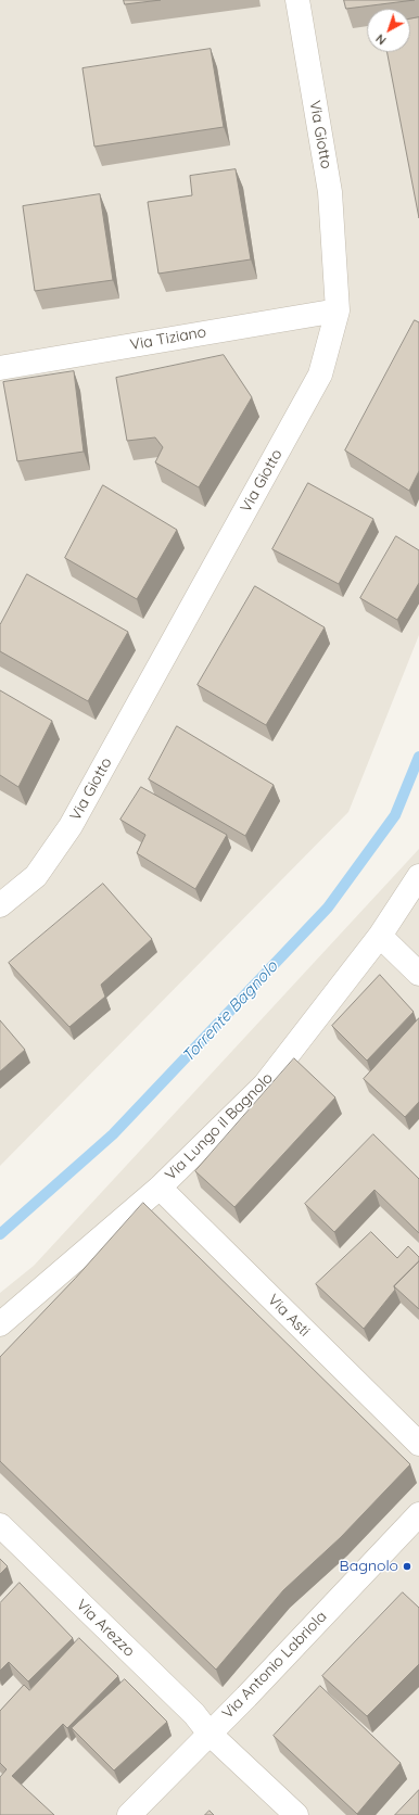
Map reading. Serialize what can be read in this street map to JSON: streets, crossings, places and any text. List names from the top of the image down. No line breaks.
{"streets":{"street":["Via Giotto","Via Tiziano","Via Lungo il Bagnolo","Via Asti","Via Arezzo","Via Antonio Labriola"]},"crossings":[["Via Giotto","Via Tiziano"],["Via Lungo il Bagnolo","Via Asti"],["Via Arezzo","Via Antonio Labriola"]],"water":["Torrente Bagnolo"],"places":["Bagnolo"],"north":"bottom left"}
